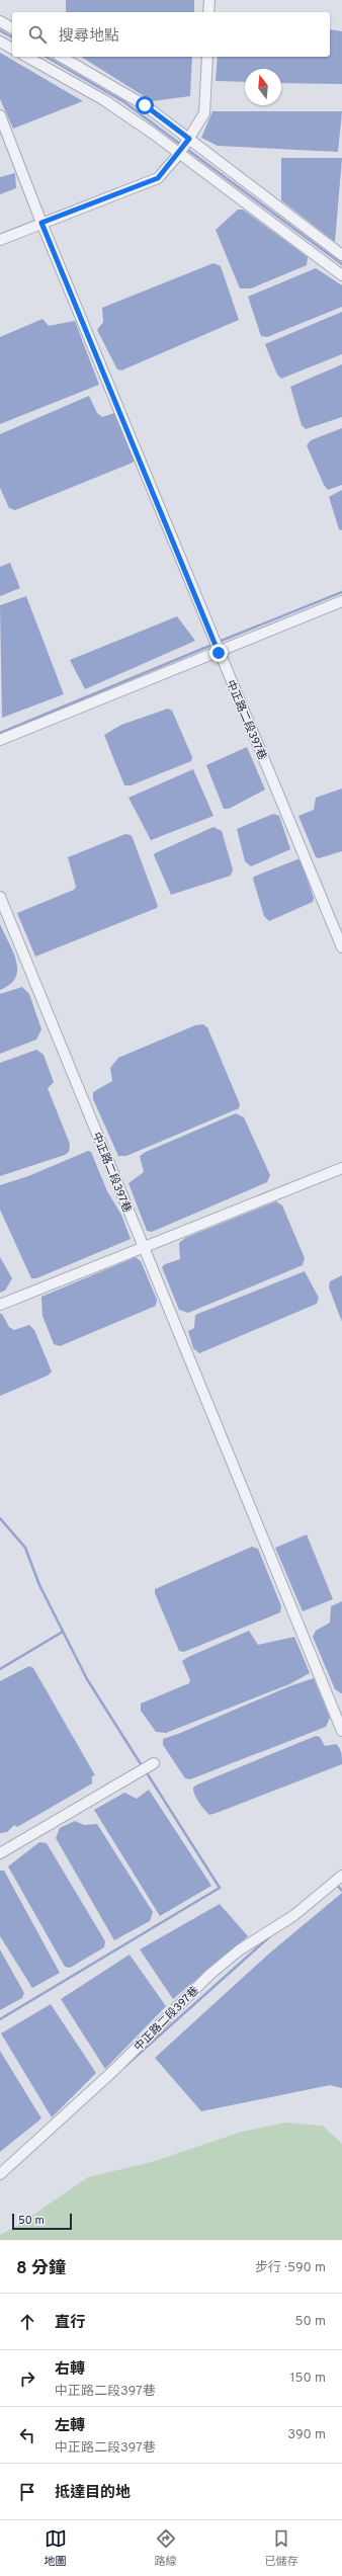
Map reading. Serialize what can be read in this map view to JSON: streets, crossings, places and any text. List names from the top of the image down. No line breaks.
{"streets":{"street":["中正路二段397巷"]},"scale_bar":"50 m","north":"top","page":{"search":"搜尋地點","scale":"50 m","heading":["8 分鐘","步行 · 590 m"],"list":[["直行","50 m"],["右轉","中正路二段397巷","150 m"],["左轉","中正路二段397巷","390 m"],"抵達目的地"],"nav":["地圖","路線","已儲存"]}}
